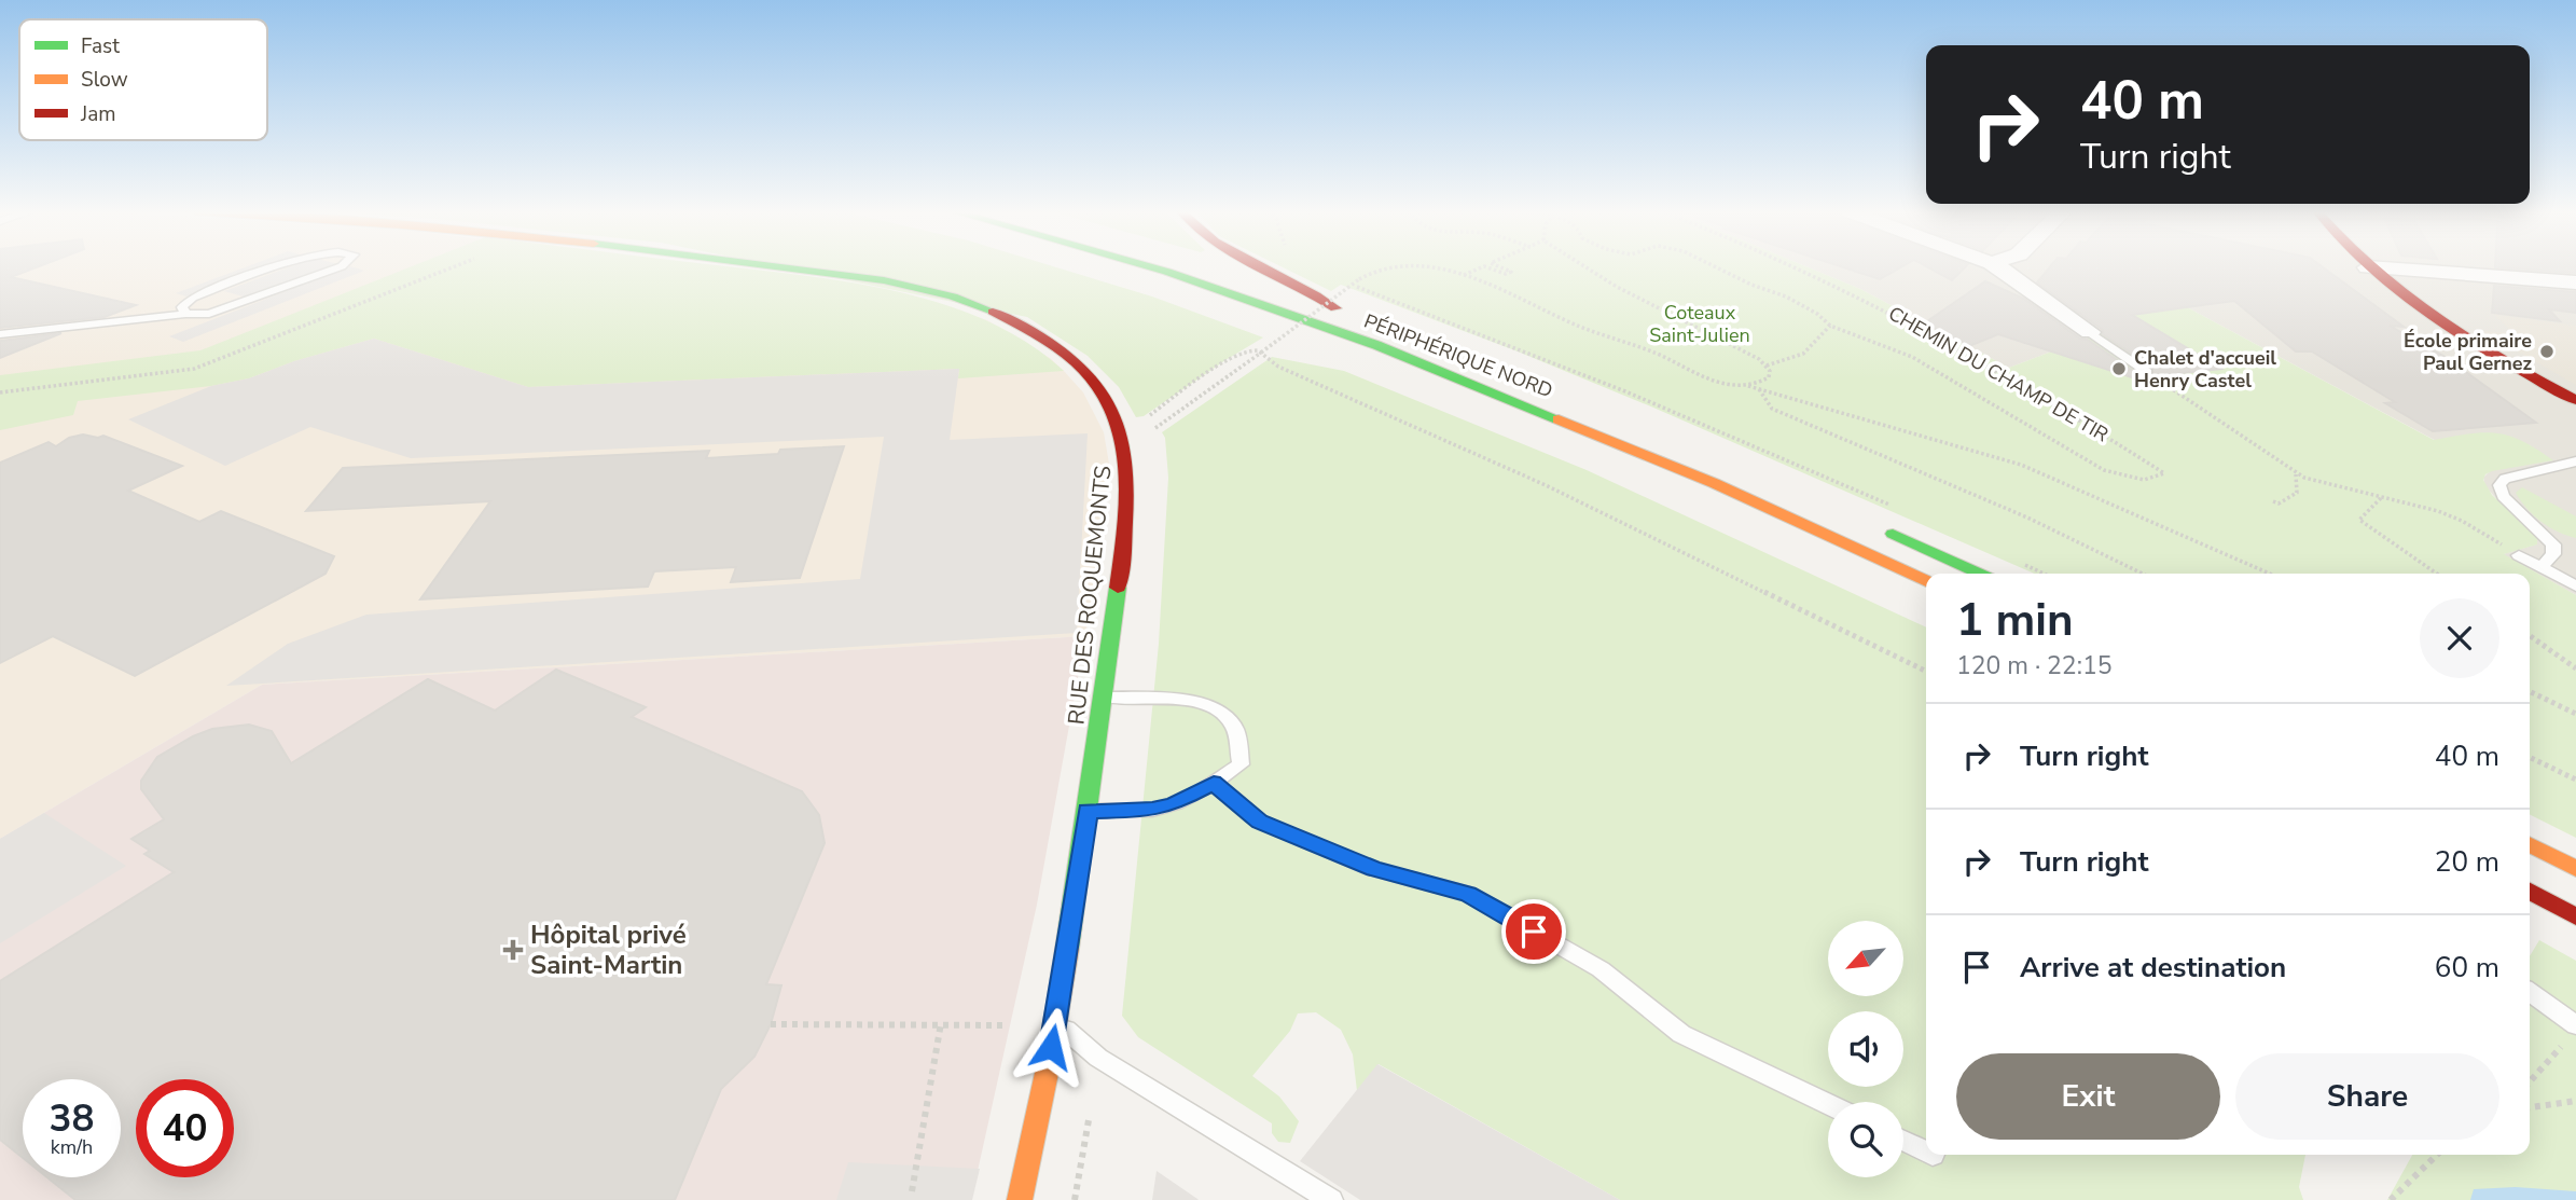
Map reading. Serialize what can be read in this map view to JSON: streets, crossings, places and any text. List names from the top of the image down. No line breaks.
{"streets":{"main road":["PÉRIPHÉRIQUE NORD","RUE DES ROQUEMONTS"],"path":["CHEMIN DU CHAMP DE TIR"]},"parks":["Coteaux Saint-Julien"],"places":{"other":["École primaire Paul Gernez","Chalet d'accueil Henry Castel"],"health":["Hôpital privé Saint-Martin"]},"legend":["Fast","Slow","Jam"],"north":"bottom left","page":{"turn":["40 m","Turn right"],"heading":["1 min","120 m · 22:15"],"list":[{"name":"Turn right","value":"40 m"},{"name":"Turn right","value":"20 m"},{"name":"Arrive at destination","value":"60 m"}],"buttons":["Exit","Share"],"speed":"38 km/h","limit":"40"}}
